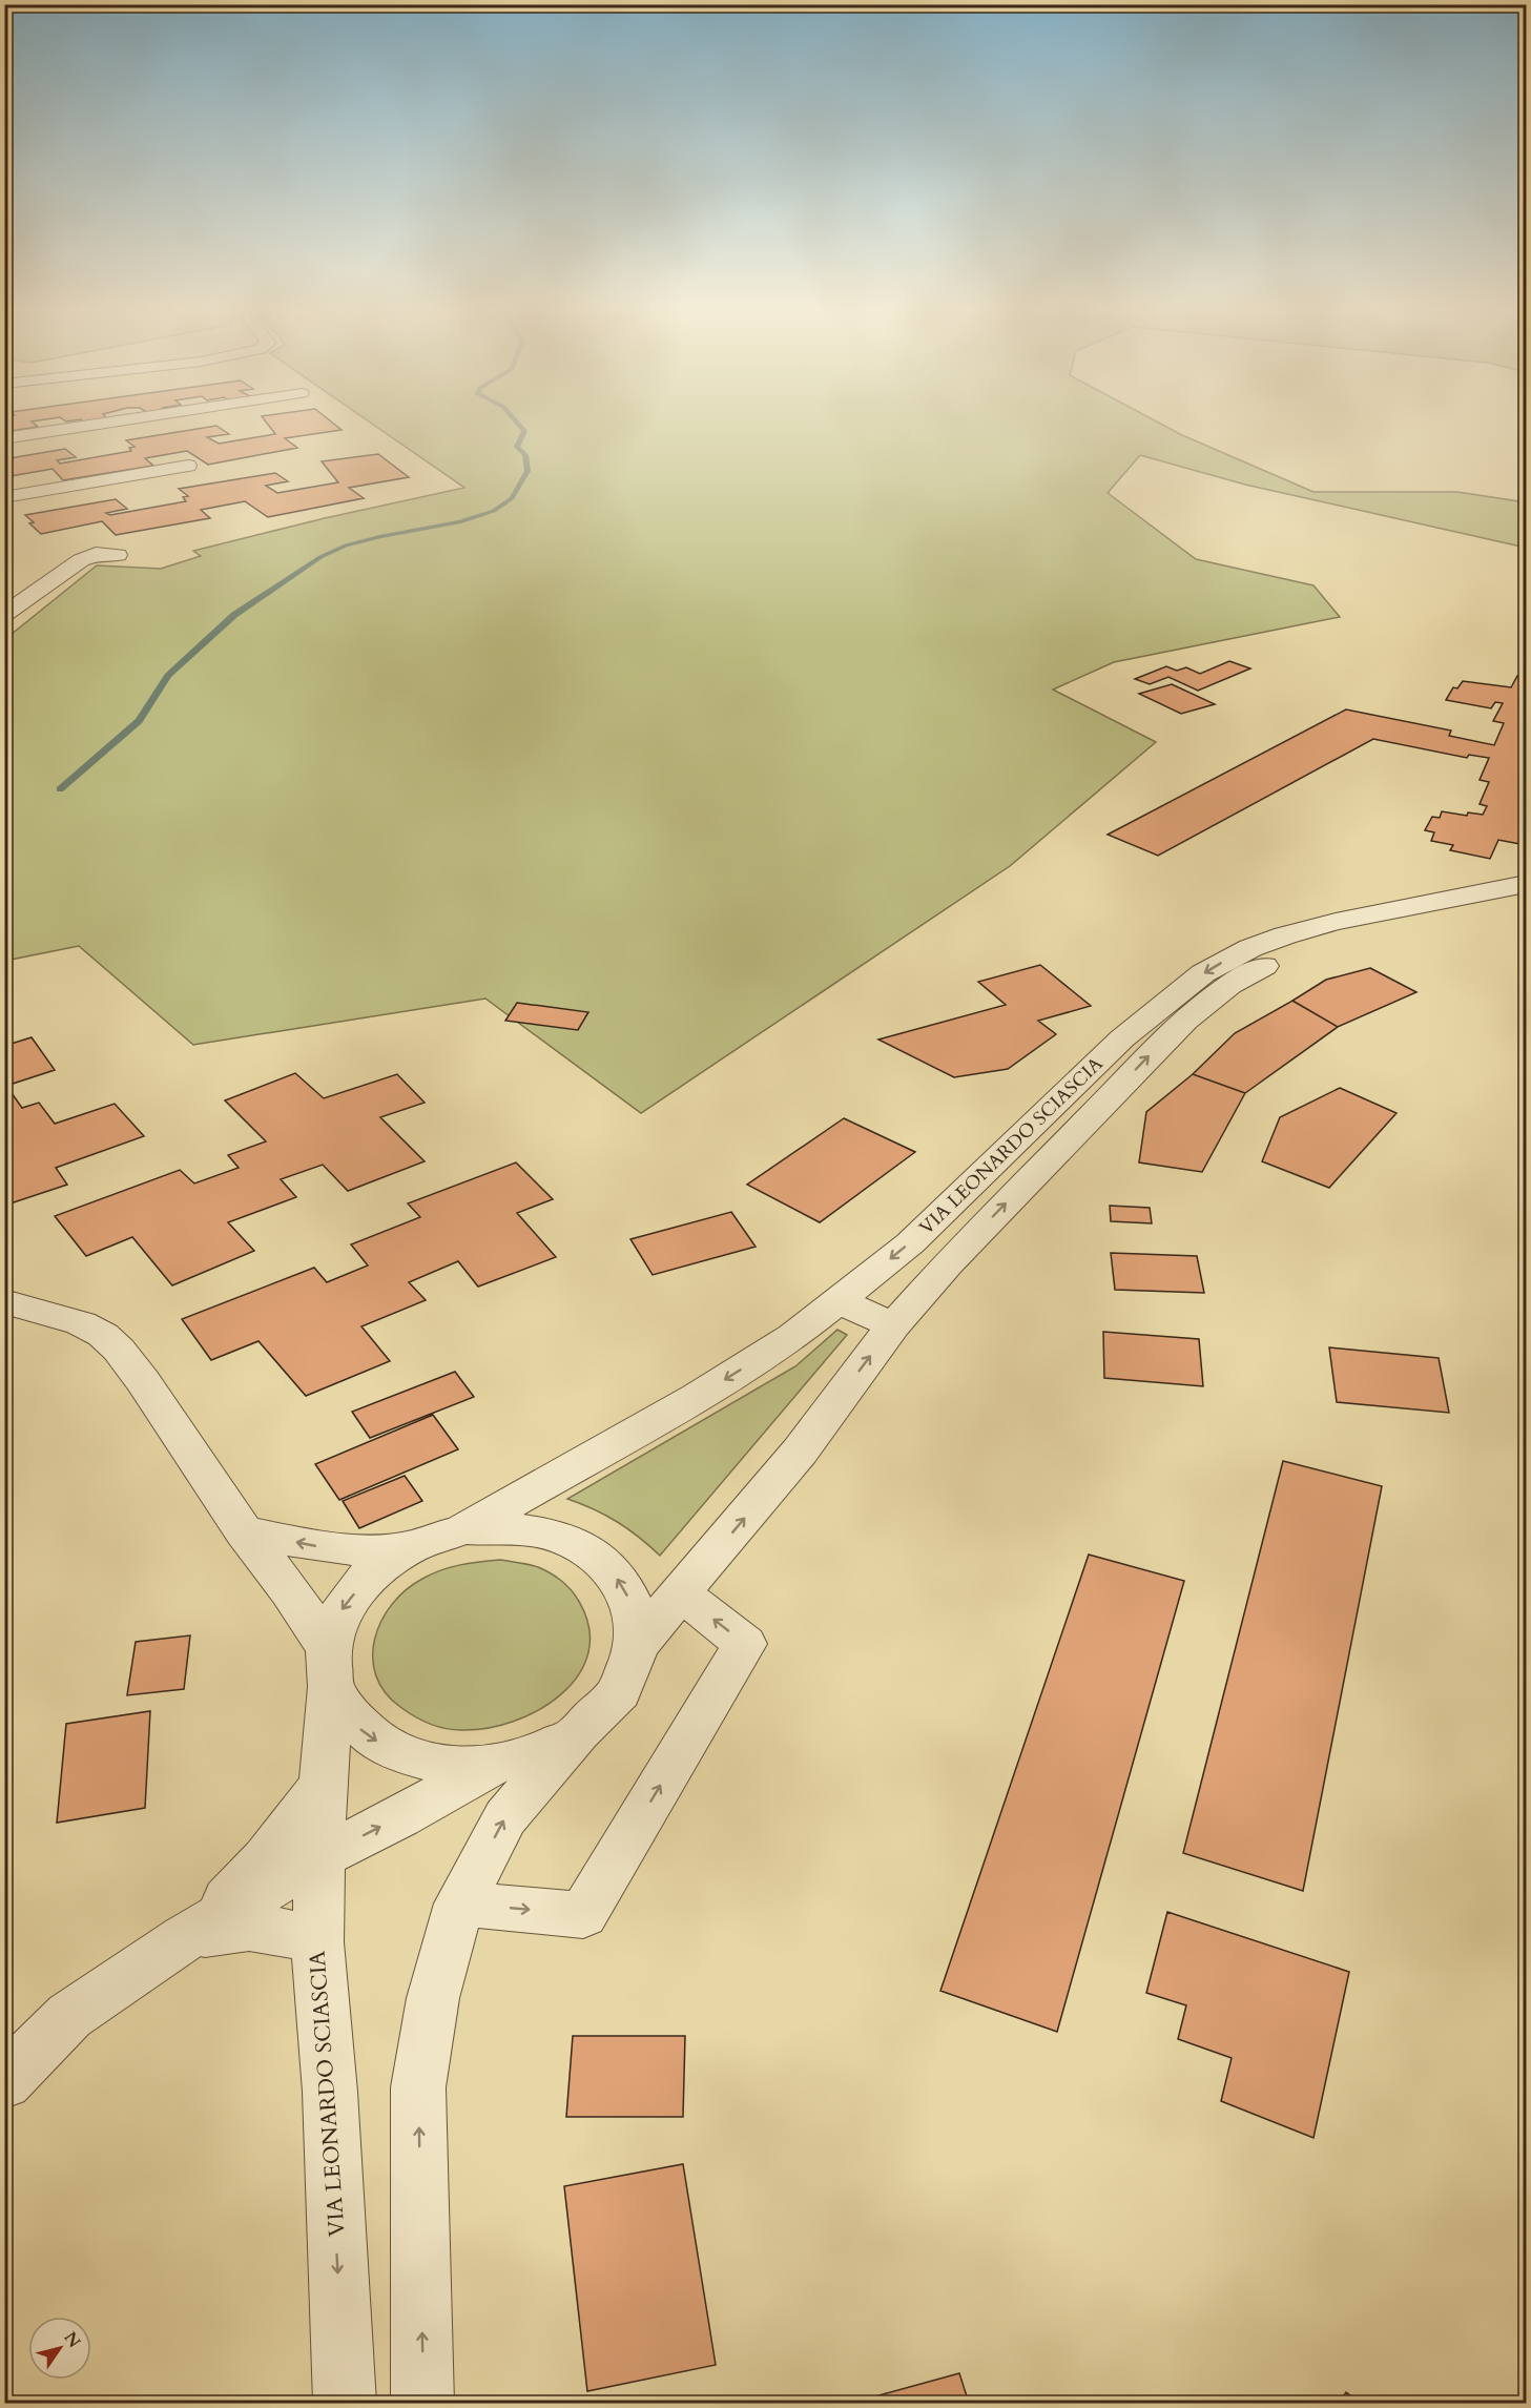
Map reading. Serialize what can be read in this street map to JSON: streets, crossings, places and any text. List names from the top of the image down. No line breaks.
{"streets":{"street":["VIA LEONARDO SCIASCIA"]},"north":"top right"}
